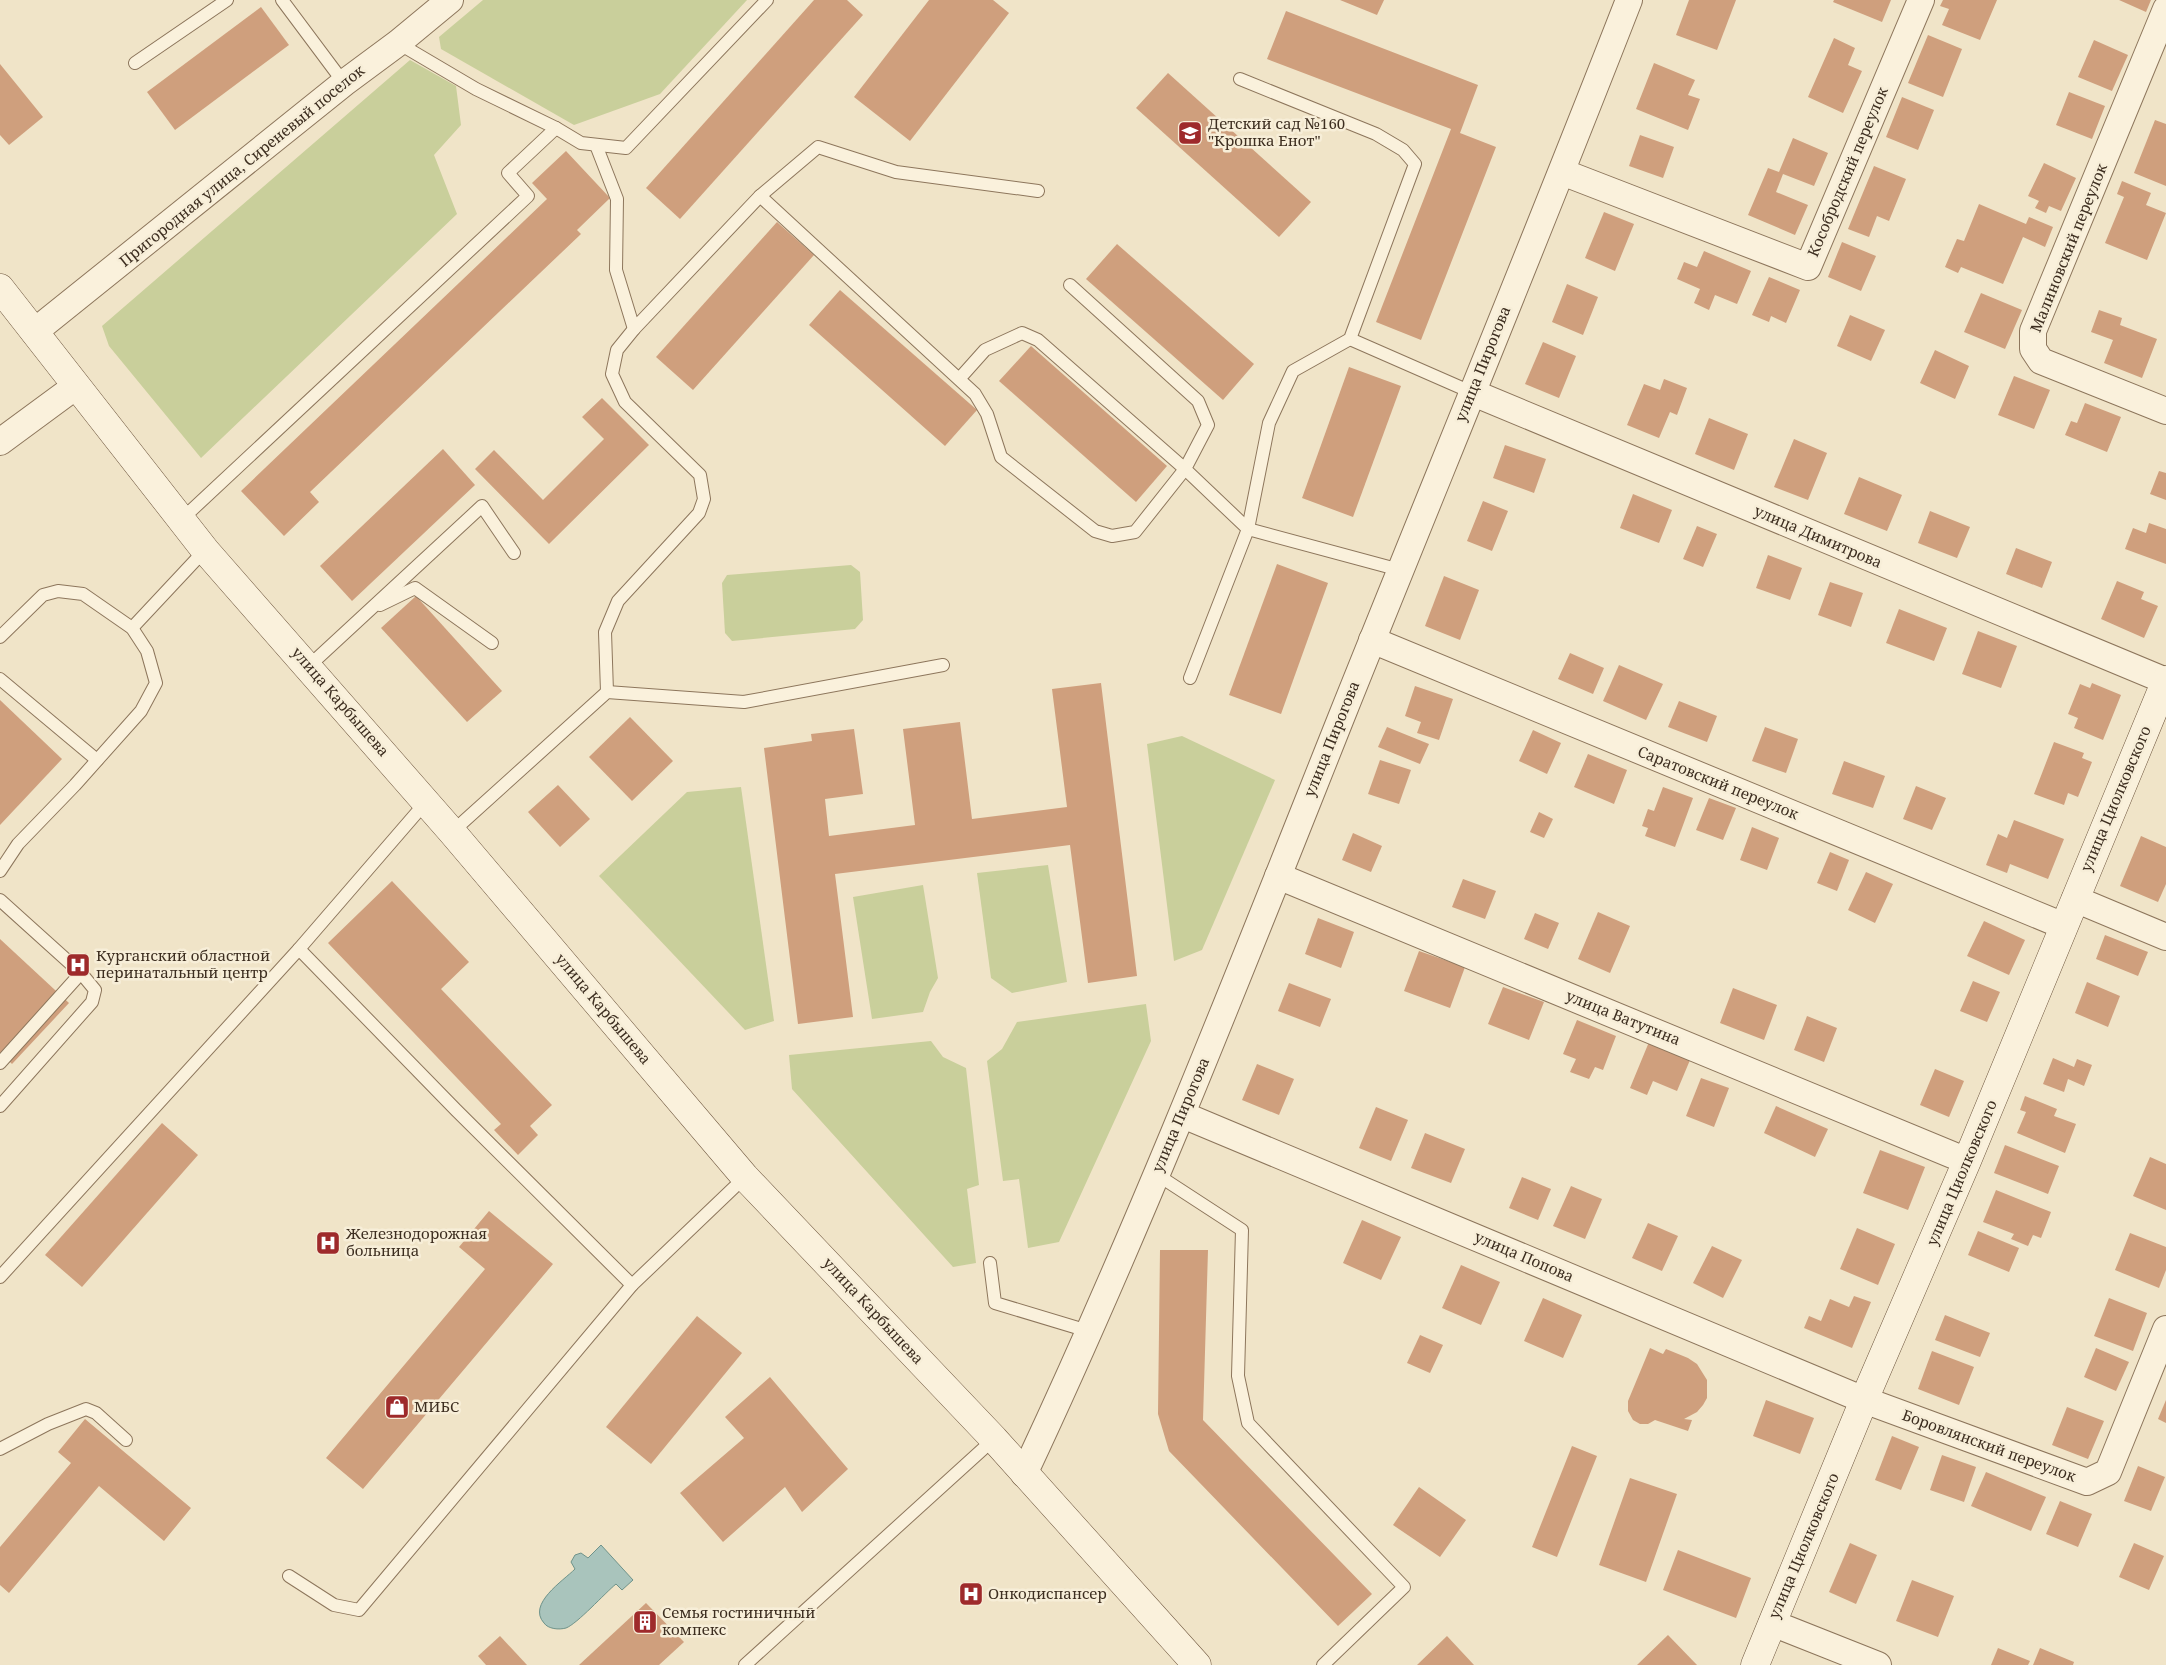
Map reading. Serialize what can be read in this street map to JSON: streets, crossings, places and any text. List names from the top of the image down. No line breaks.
{"streets":{"main road":["улица Карбышева","улица Циолковского"],"street":["Пригородная улица, Сиреневый поселок","Кособродский переулок","Малиновский переулок","улица Пирогова","улица Димитрова","Саратовский переулок","улица Ватутина","улица Попова","Боровлянский переулок"]},"crossings":[["Пригородная улица, Сиреневый поселок","улица Карбышева"],["Кособродский переулок","улица Пирогова"],["улица Пирогова","улица Димитрова"],["улица Пирогова","улица Карбышева"],["улица Пирогова","Саратовский переулок"],["улица Пирогова","улица Ватутина"],["улица Пирогова","улица Попова"],["улица Димитрова","улица Циолковского"],["Саратовский переулок","улица Циолковского"],["улица Циолковского","улица Ватутина"],["улица Циолковского","улица Попова"],["улица Циолковского","Боровлянский переулок"],["улица Попова","Боровлянский переулок"]],"places":{"school or university":["Детский сад №160 \"Крошка Енот\""],"hospital":["Курганский областной перинатальный центр","Железнодорожная больница","Онкодиспансер"],"shop":["МИБС"],"building":["Семья гостиничный компекс"]}}
